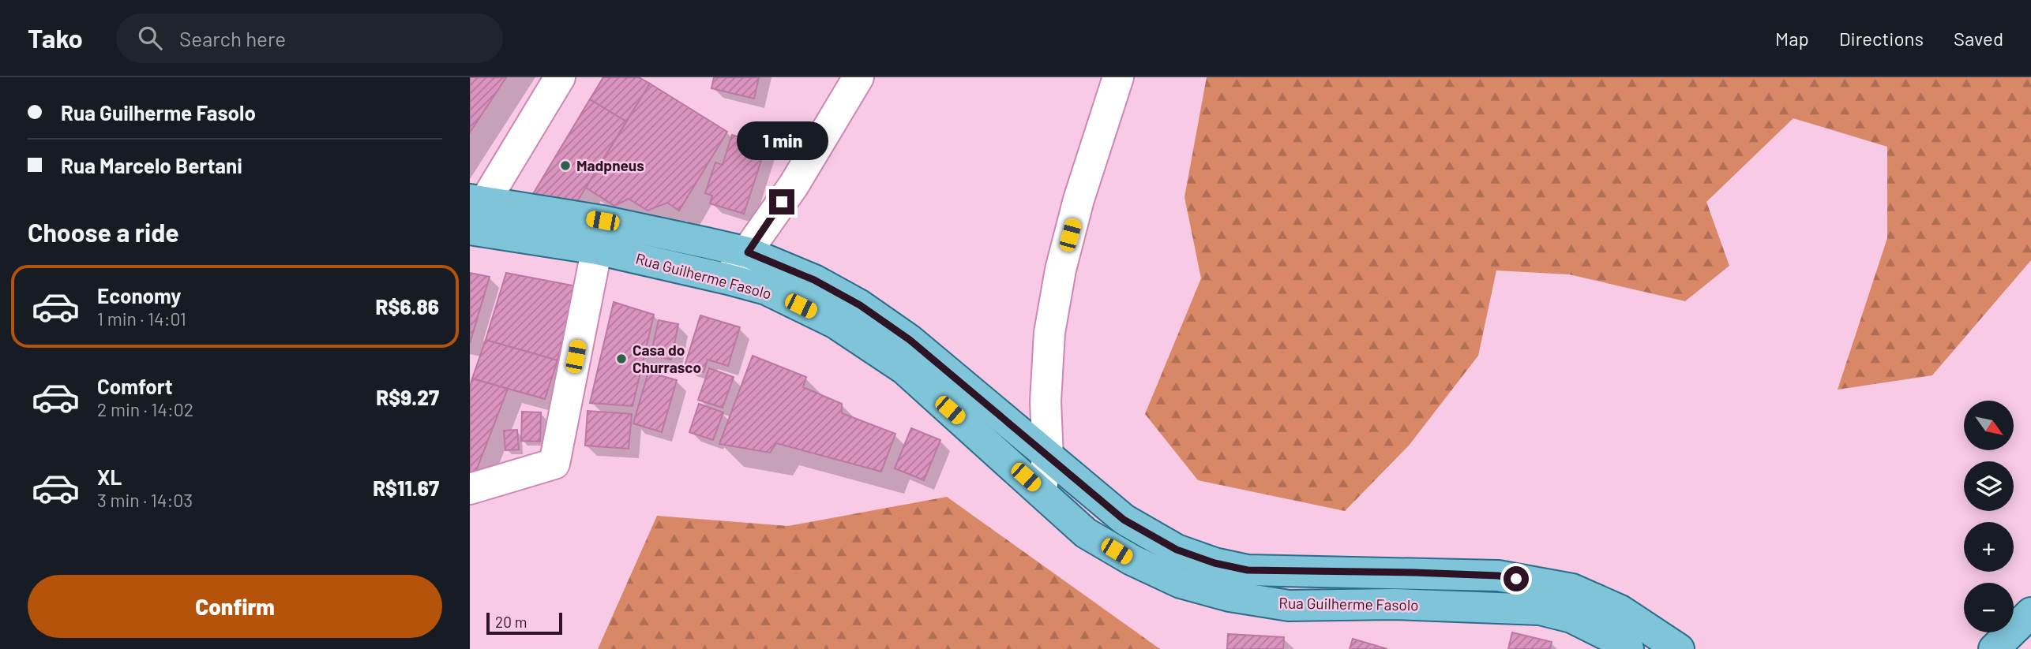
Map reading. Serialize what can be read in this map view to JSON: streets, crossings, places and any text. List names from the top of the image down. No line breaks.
{"streets":{"main road":["Rua Guilherme Fasolo"]},"places":["Madpneus","Casa do Churrasco"],"scale_bar":"20 m","north":"bottom right","page":{"header":"Tako","search":"Search here","nav":["Map","Directions","Saved"],"banner":["Rua Guilherme Fasolo","Rua Marcelo Bertani"],"bubble":"1 min","heading":"Choose a ride","list":[{"name":"Economy","note":"1 min · 14:01","value":"R$6.86"},{"name":"Comfort","note":"2 min · 14:02","value":"R$9.27"},{"name":"XL","note":"3 min · 14:03","value":"R$11.67"}],"map_buttons":["+","−"],"buttons":"Confirm","scale":"20 m"}}
